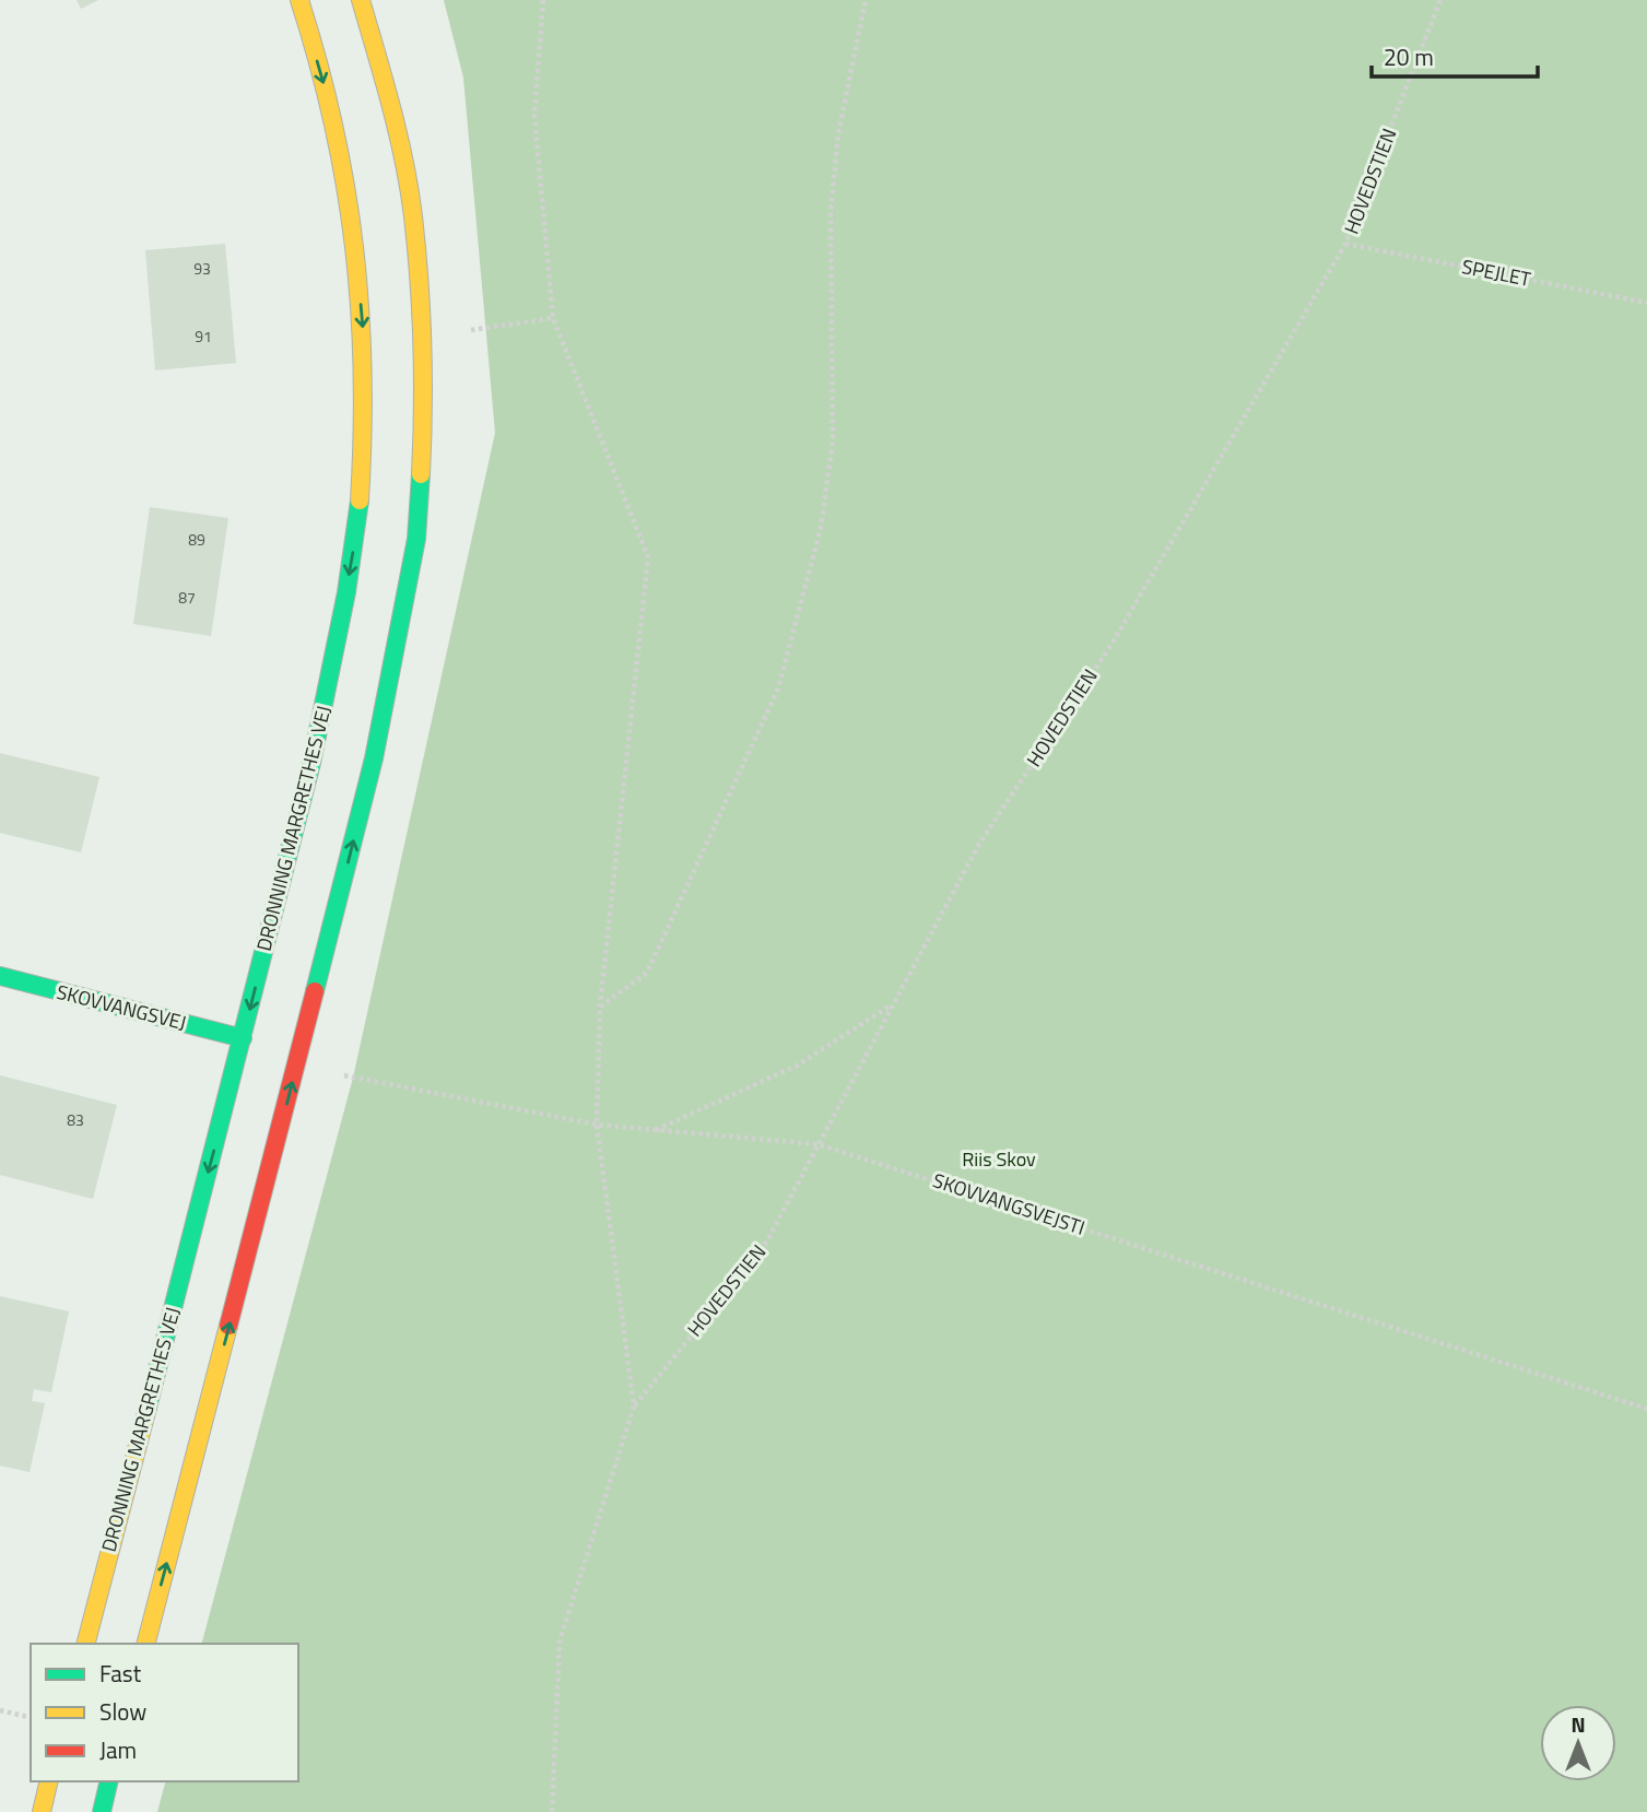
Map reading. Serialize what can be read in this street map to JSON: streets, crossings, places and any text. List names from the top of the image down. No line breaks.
{"streets":{"street":["DRONNING MARGRETHES VEJ","SKOVVANGSVEJ"],"path":["HOVEDSTIEN","SPEJLET","SKOVVANGSVEJSTI"]},"crossings":[["HOVEDSTIEN","SPEJLET"],["HOVEDSTIEN","SKOVVANGSVEJSTI"],["DRONNING MARGRETHES VEJ","SKOVVANGSVEJ"]],"parks":["Riis Skov"],"house_numbers":["93","91","89","87","83"],"legend":["Fast","Slow","Jam"],"scale_bar":"20 m","north":"top"}
